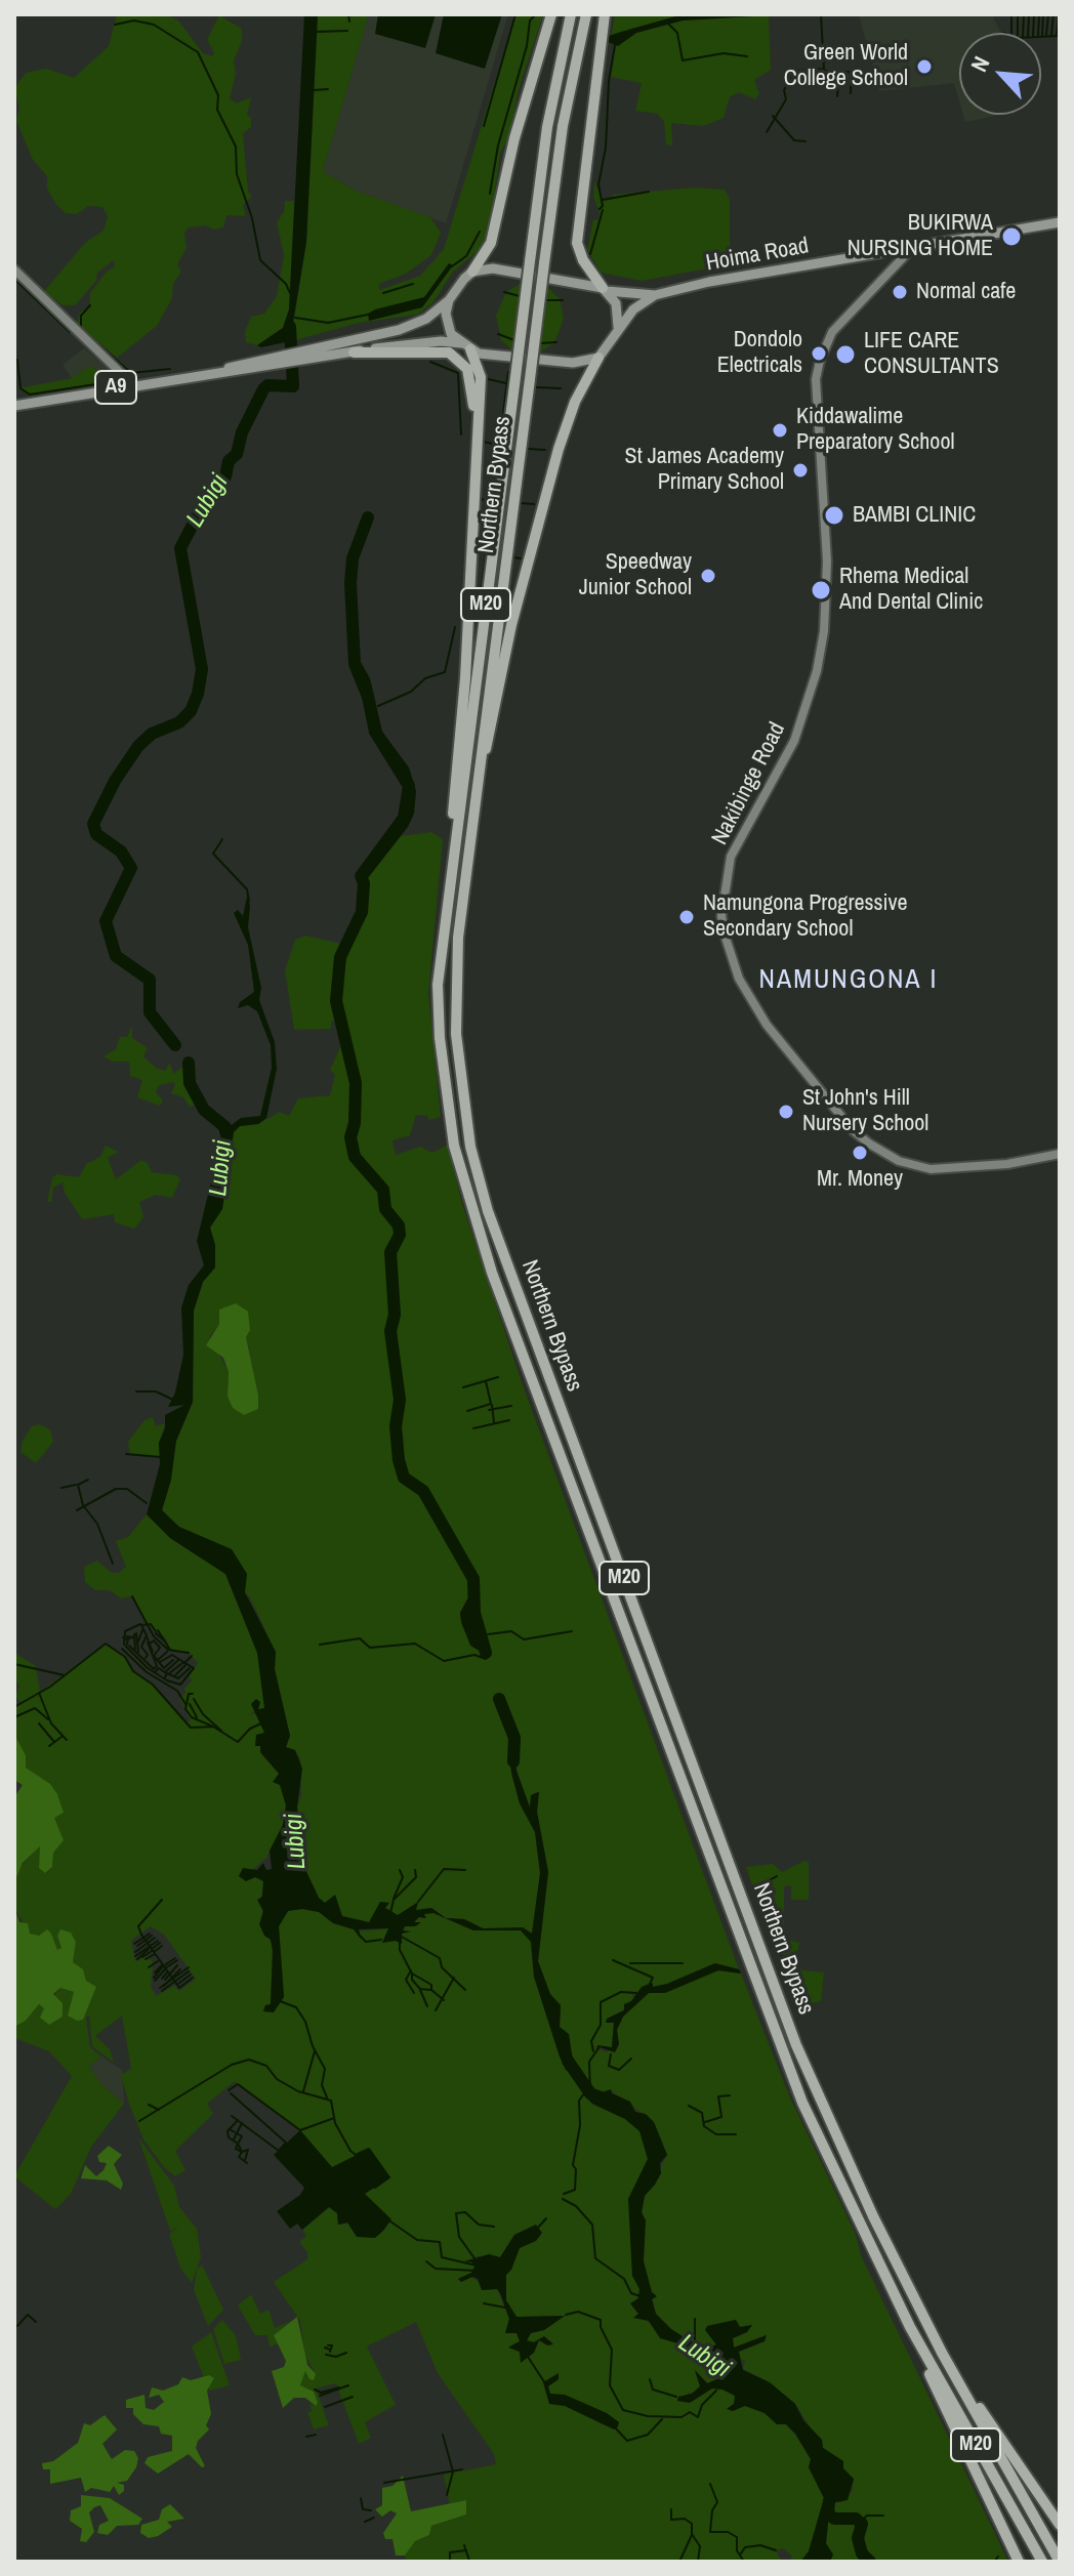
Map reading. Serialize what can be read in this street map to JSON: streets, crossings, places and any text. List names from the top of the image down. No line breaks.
{"streets":{"highway":["Northern Bypass","M20"],"main road":["Hoima Road","A9"],"street":["Nakibinge Road"]},"crossings":[["Hoima Road","Nakibinge Road"]],"districts":["NAMUNGONA I"],"water":["Lubigi"],"places":["Green World College School","BUKIRWA NURSING HOME","Normal cafe","Dondolo Electricals","LIFE CARE CONSULTANTS","Kiddawalime Preparatory School","St James Academy Primary School","BAMBI CLINIC","Speedway Junior School","Rhema Medical And Dental Clinic","Namungona Progressive Secondary School","St John's Hill Nursery School","Mr. Money"],"north":"top left"}
